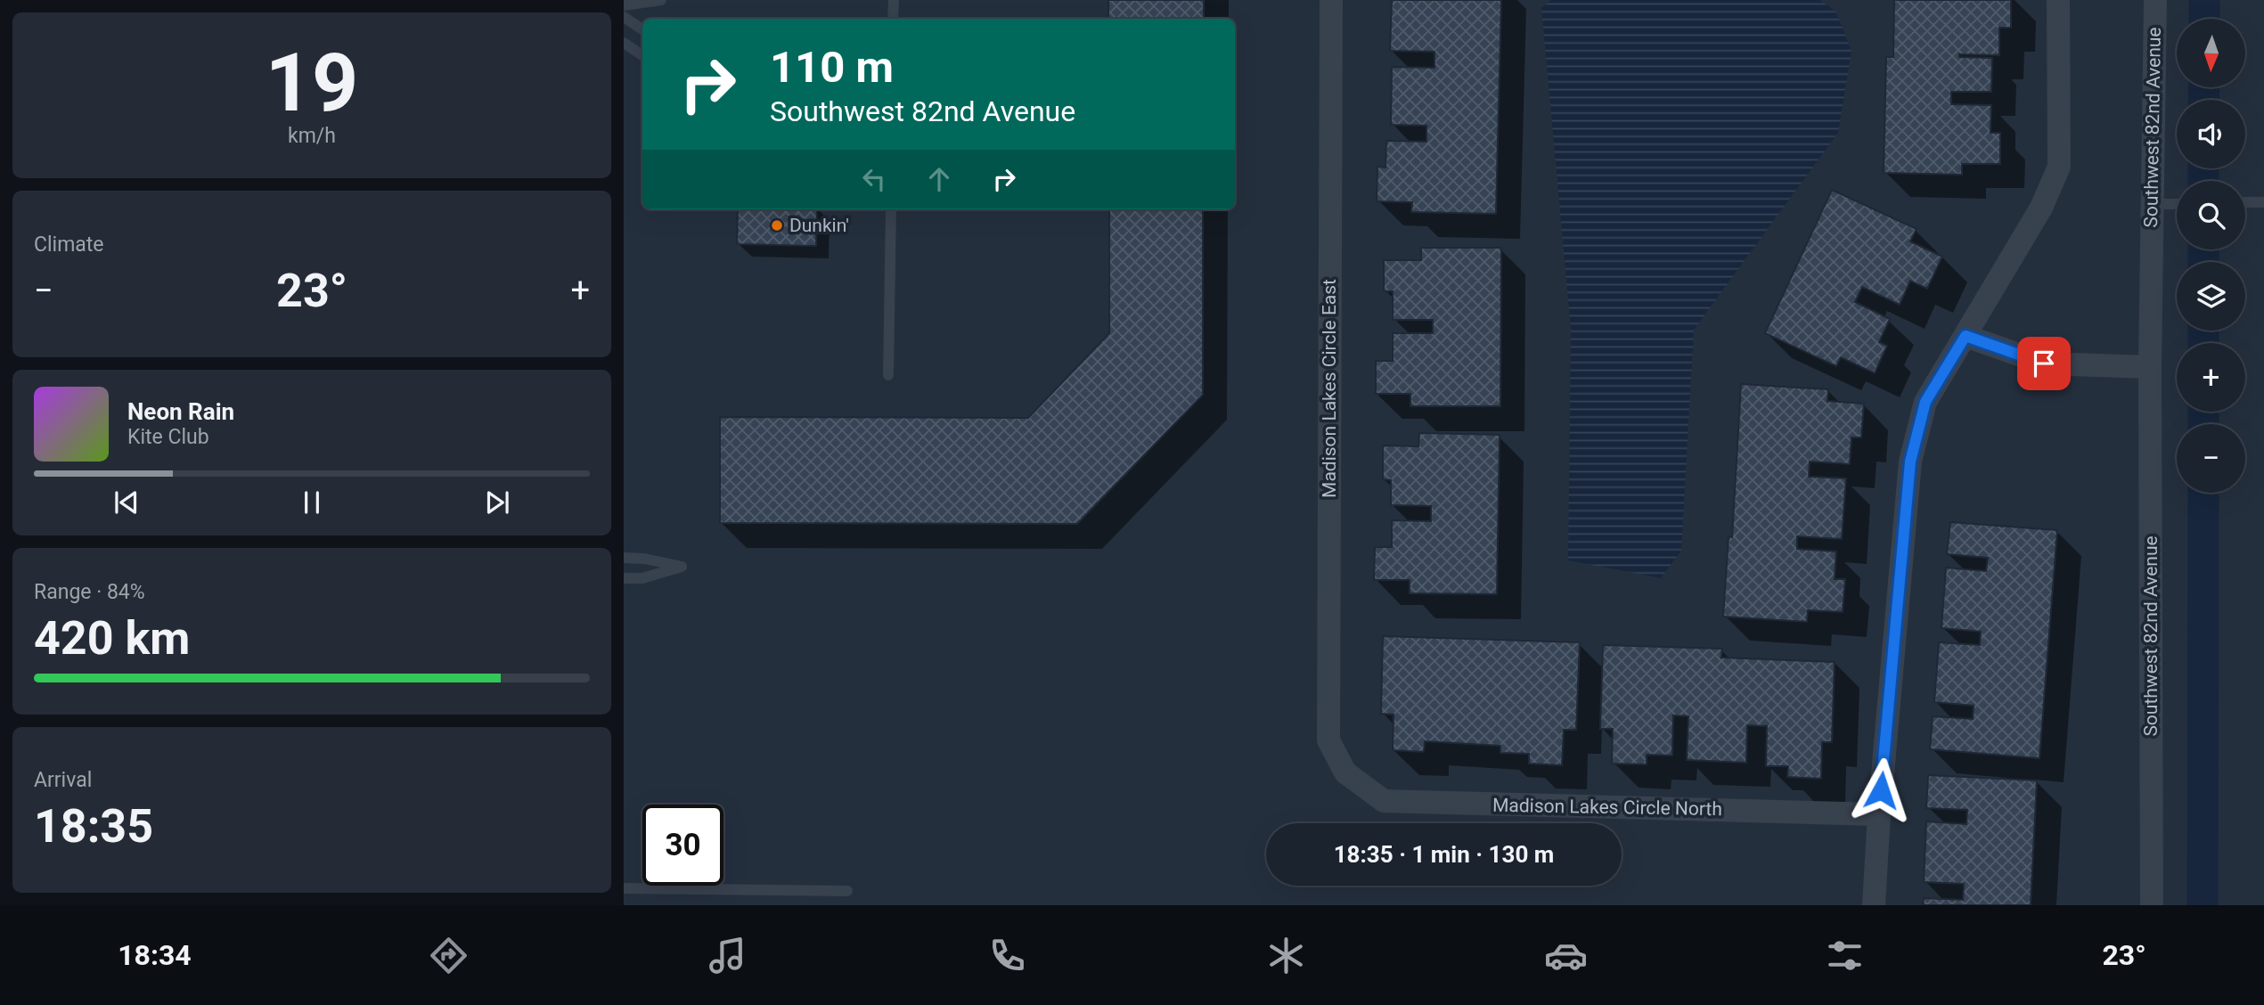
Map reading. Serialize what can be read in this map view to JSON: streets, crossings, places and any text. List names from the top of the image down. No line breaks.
{"streets":{"street":["Southwest 82nd Avenue","Madison Lakes Circle East","Madison Lakes Circle North"]},"crossings":[["Madison Lakes Circle East","Madison Lakes Circle North"]],"places":["Dunkin'"],"north":"bottom","page":{"tile":[["19","km/h"],"Climate",["Range · 84%","420 km"],["Arrival","18:35"]],"map_buttons":["+","−"],"turn":["110 m","Southwest 82nd Avenue"],"heat":["−","23°","+"],"song":["Neon Rain","Kite Club"],"limit":"30","trip":"18:35 · 1 min · 130 m","tabs":["18:34","23°"]}}
